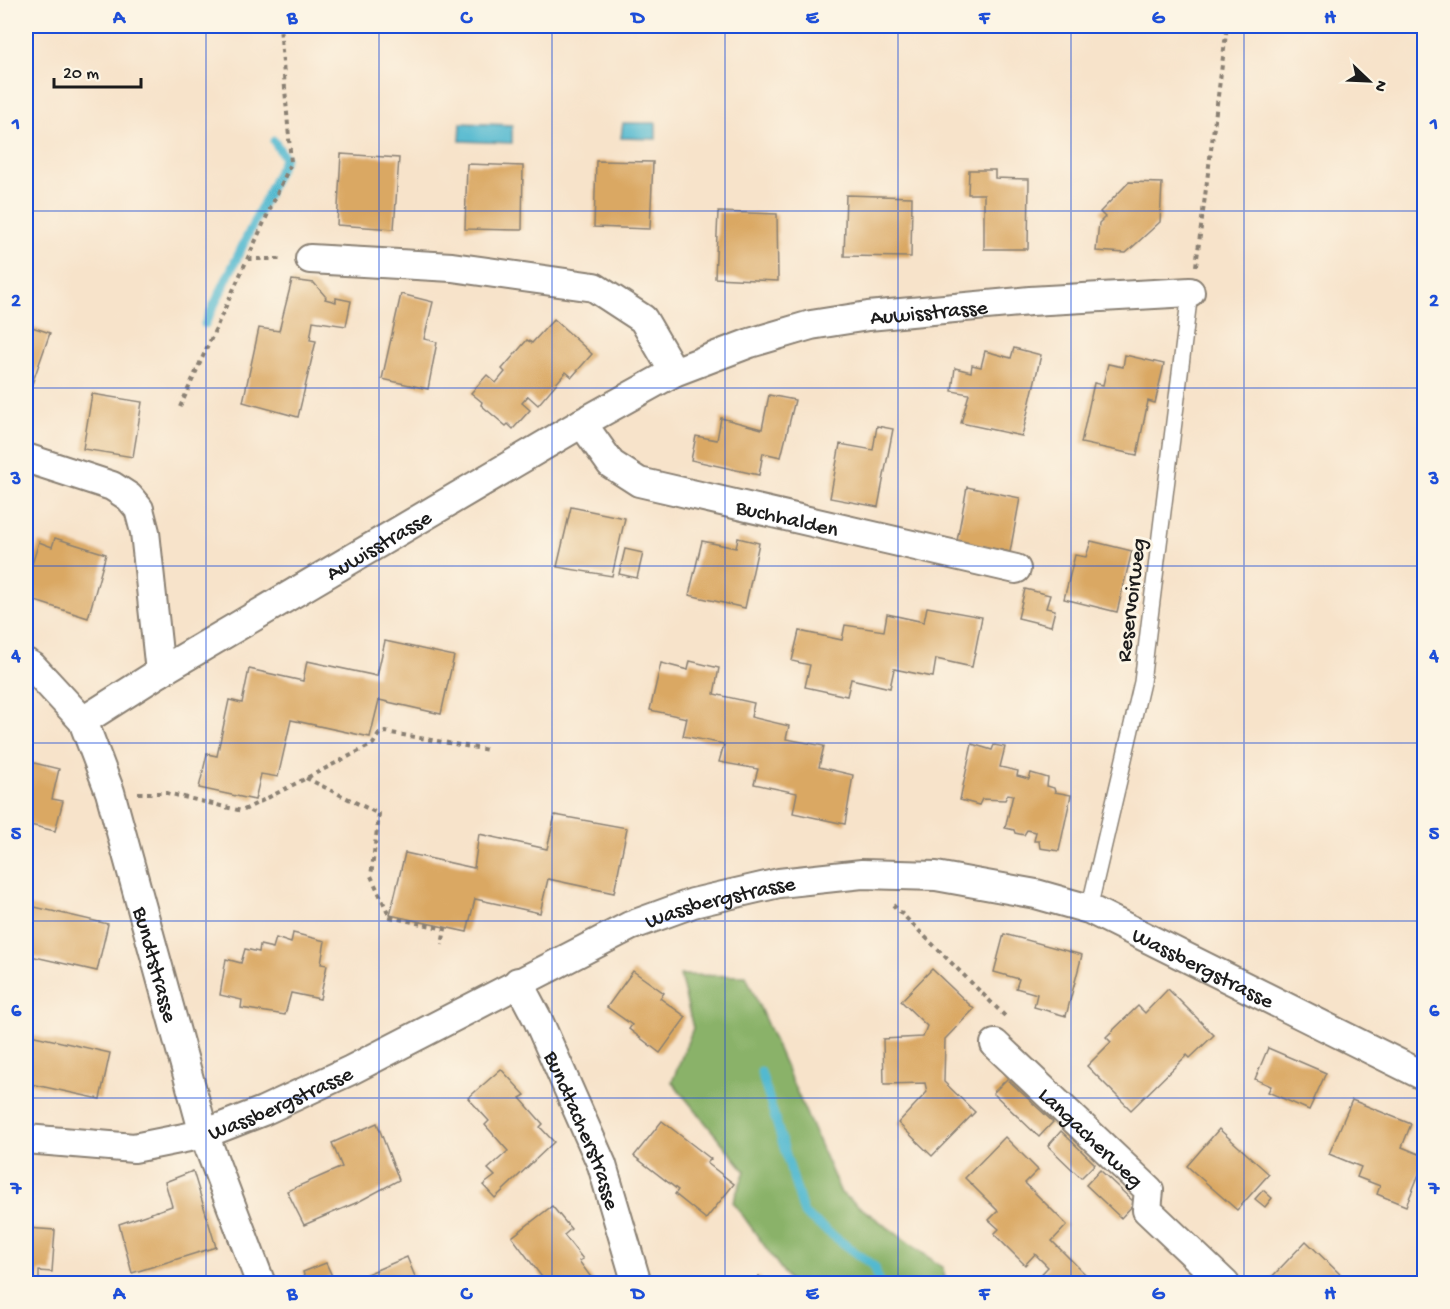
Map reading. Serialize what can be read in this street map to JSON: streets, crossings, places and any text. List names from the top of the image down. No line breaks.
{"streets":{"street":["Auwisstrasse","Buchhalden","Wassbergstrasse","Bundtstrasse","Bundtacherstrasse","Langacherweg"],"lane":["Reservoirweg"]},"crossings":[["Auwisstrasse","Buchhalden"],["Auwisstrasse","Reservoirweg"],["Auwisstrasse","Bundtstrasse"],["Reservoirweg","Wassbergstrasse"],["Wassbergstrasse","Bundtstrasse"],["Wassbergstrasse","Bundtacherstrasse"]],"scale_bar":"20 m","north":"bottom right","grid":{"columns":["A","B","C","D","E","F","G","H"],"rows":["1","2","3","4","5","6","7"]}}
